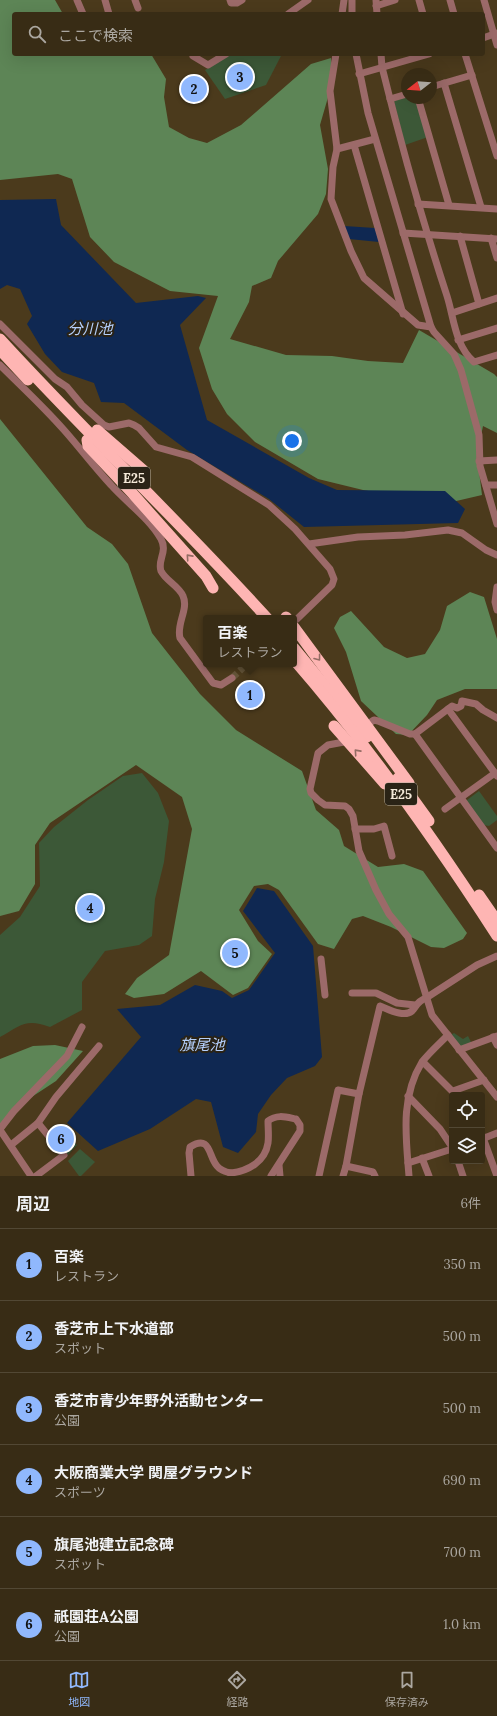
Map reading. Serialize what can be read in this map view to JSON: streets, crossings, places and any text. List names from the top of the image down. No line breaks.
{"streets":{"highway":["E25"]},"water":["分川池","旗尾池"],"north":"left","page":{"search":"ここで検索","pins":["3","2","1","4","5","6"],"popup":["百楽","レストラン"],"heading":["周辺","6件"],"list":[{"mark":"1","name":"百楽","note":"レストラン","value":"350 m"},{"mark":"2","name":"香芝市上下水道部","note":"スポット","value":"500 m"},{"mark":"3","name":"香芝市青少年野外活動センター","note":"公園","value":"500 m"},{"mark":"4","name":"大阪商業大学 関屋グラウンド","note":"スポーツ","value":"690 m"},{"mark":"5","name":"旗尾池建立記念碑","note":"スポット","value":"700 m"},{"mark":"6","name":"祇園荘A公園","note":"公園","value":"1.0 km"}],"nav":["地図","経路","保存済み"]}}
